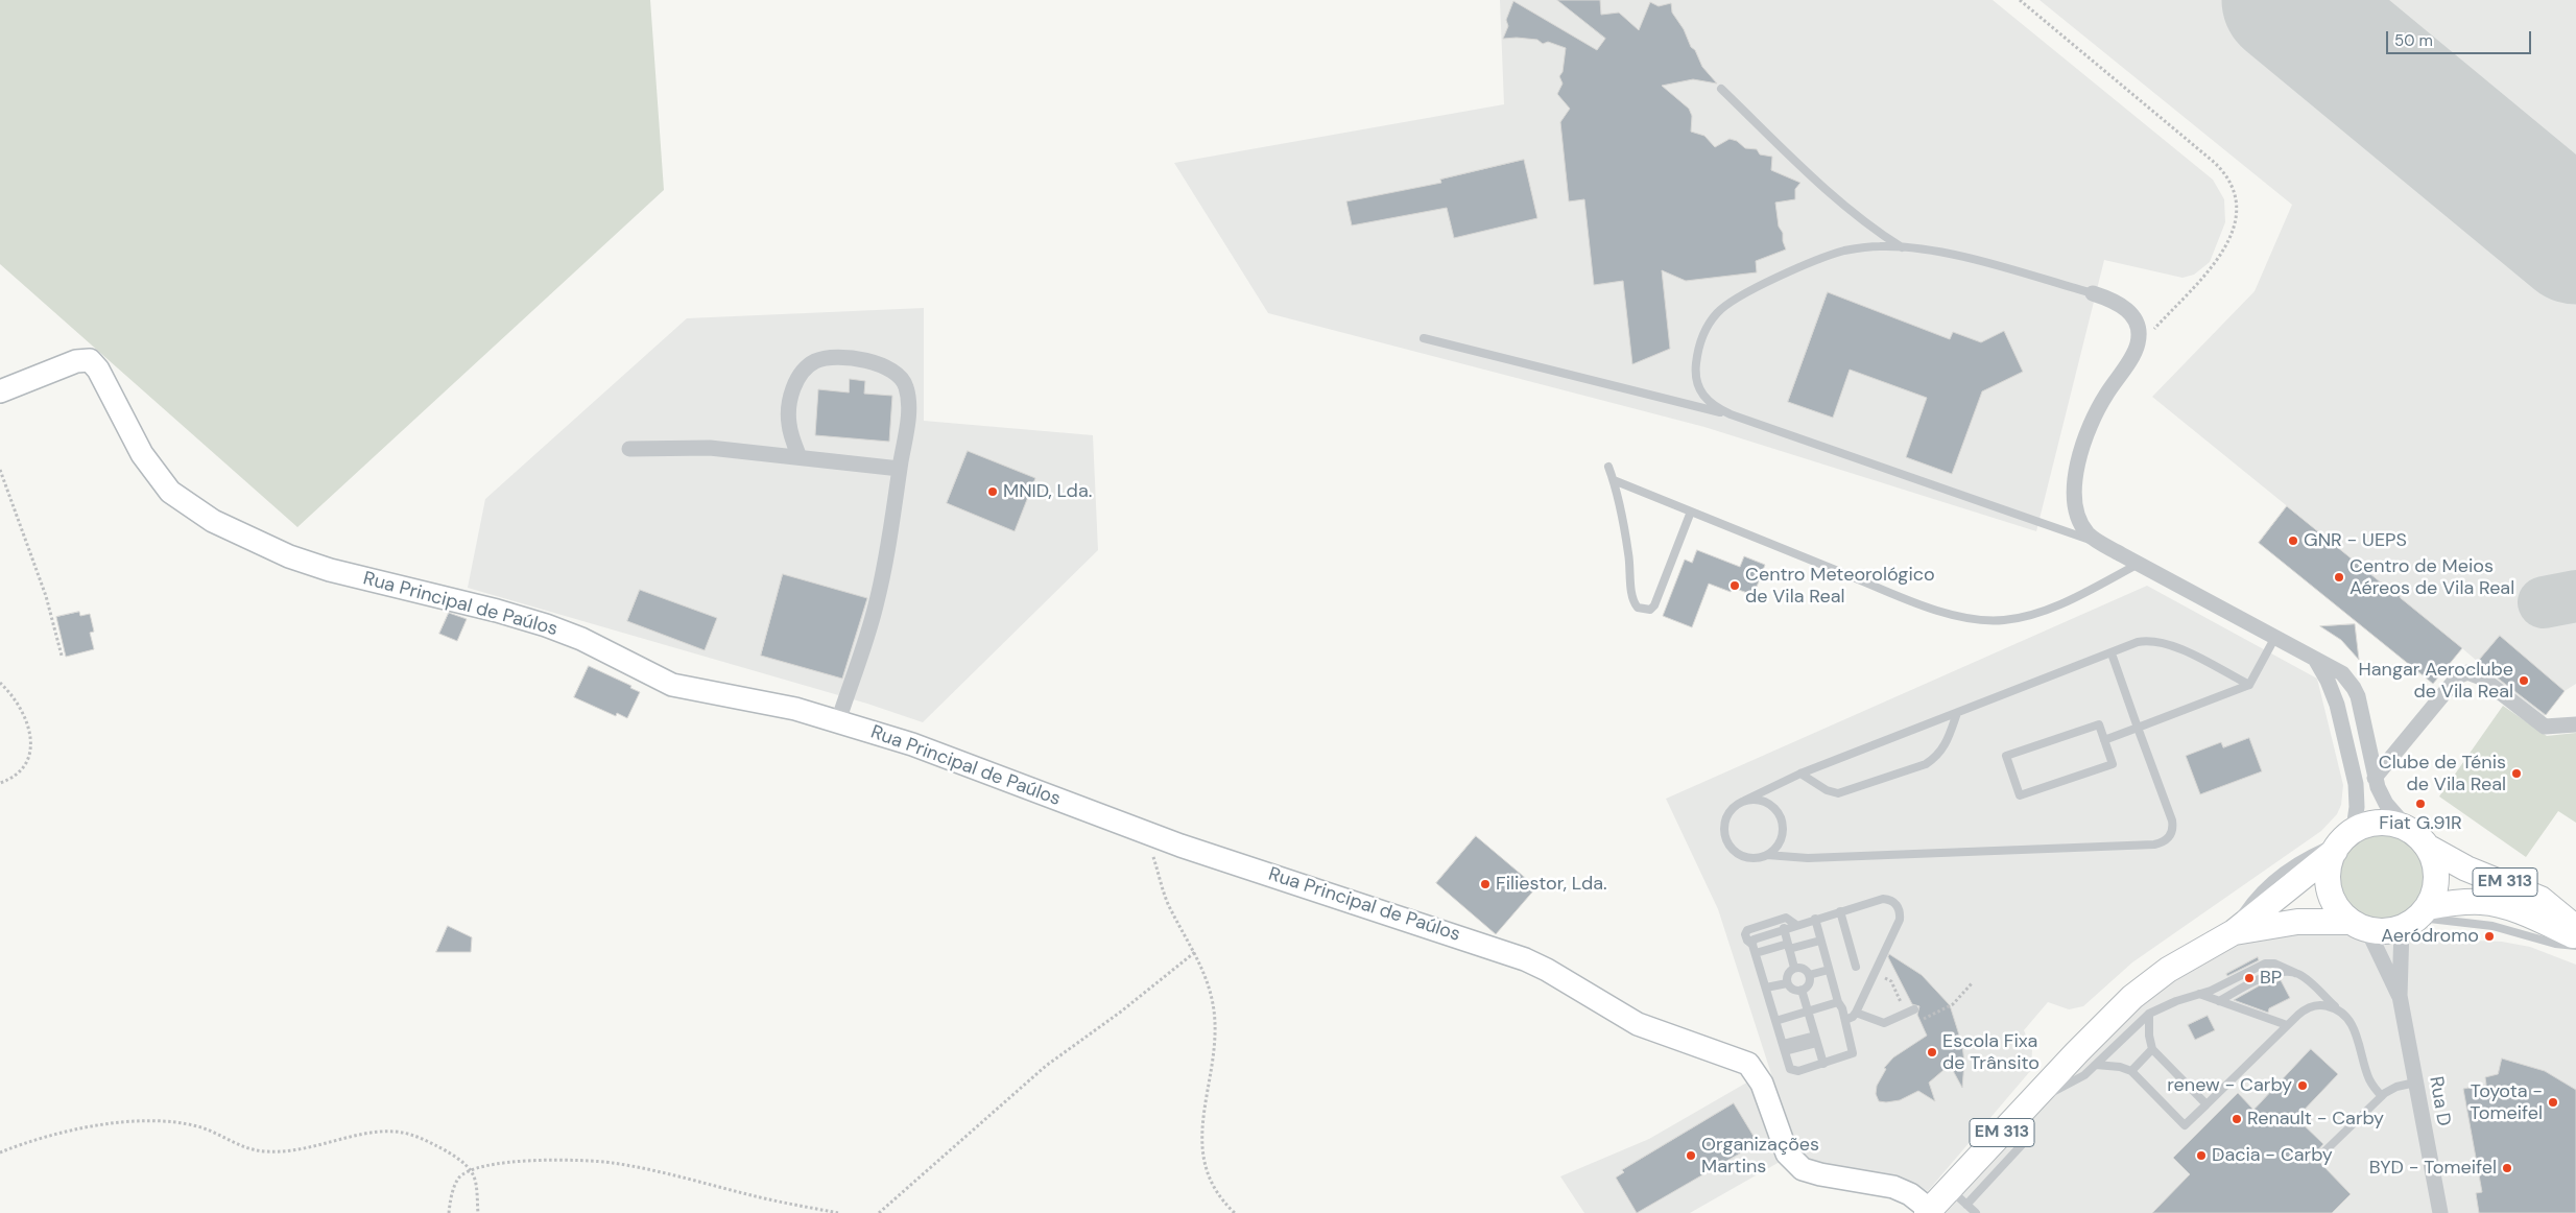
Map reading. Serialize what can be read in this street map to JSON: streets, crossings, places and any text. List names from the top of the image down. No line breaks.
{"streets":{"main road":["EM 313"],"street":["Rua Principal de Paúlos","Rua D"]},"crossings":[["Rua Principal de Paúlos","EM 313"]],"places":["MNID, Lda.","GNR - UEPS","Centro de Meios Aéreos de Vila Real","Centro Meteorológico de Vila Real","Hangar Aeroclube de Vila Real","Clube de Ténis de Vila Real","Fiat G.91R","Filiestor, Lda.","Aeródromo","BP","Escola Fixa de Trânsito","renew - Carby","Toyota - Tomeifel","Renault - Carby","Organizações Martins","Dacia - Carby","BYD - Tomeifel"],"scale_bar":"50 m"}
